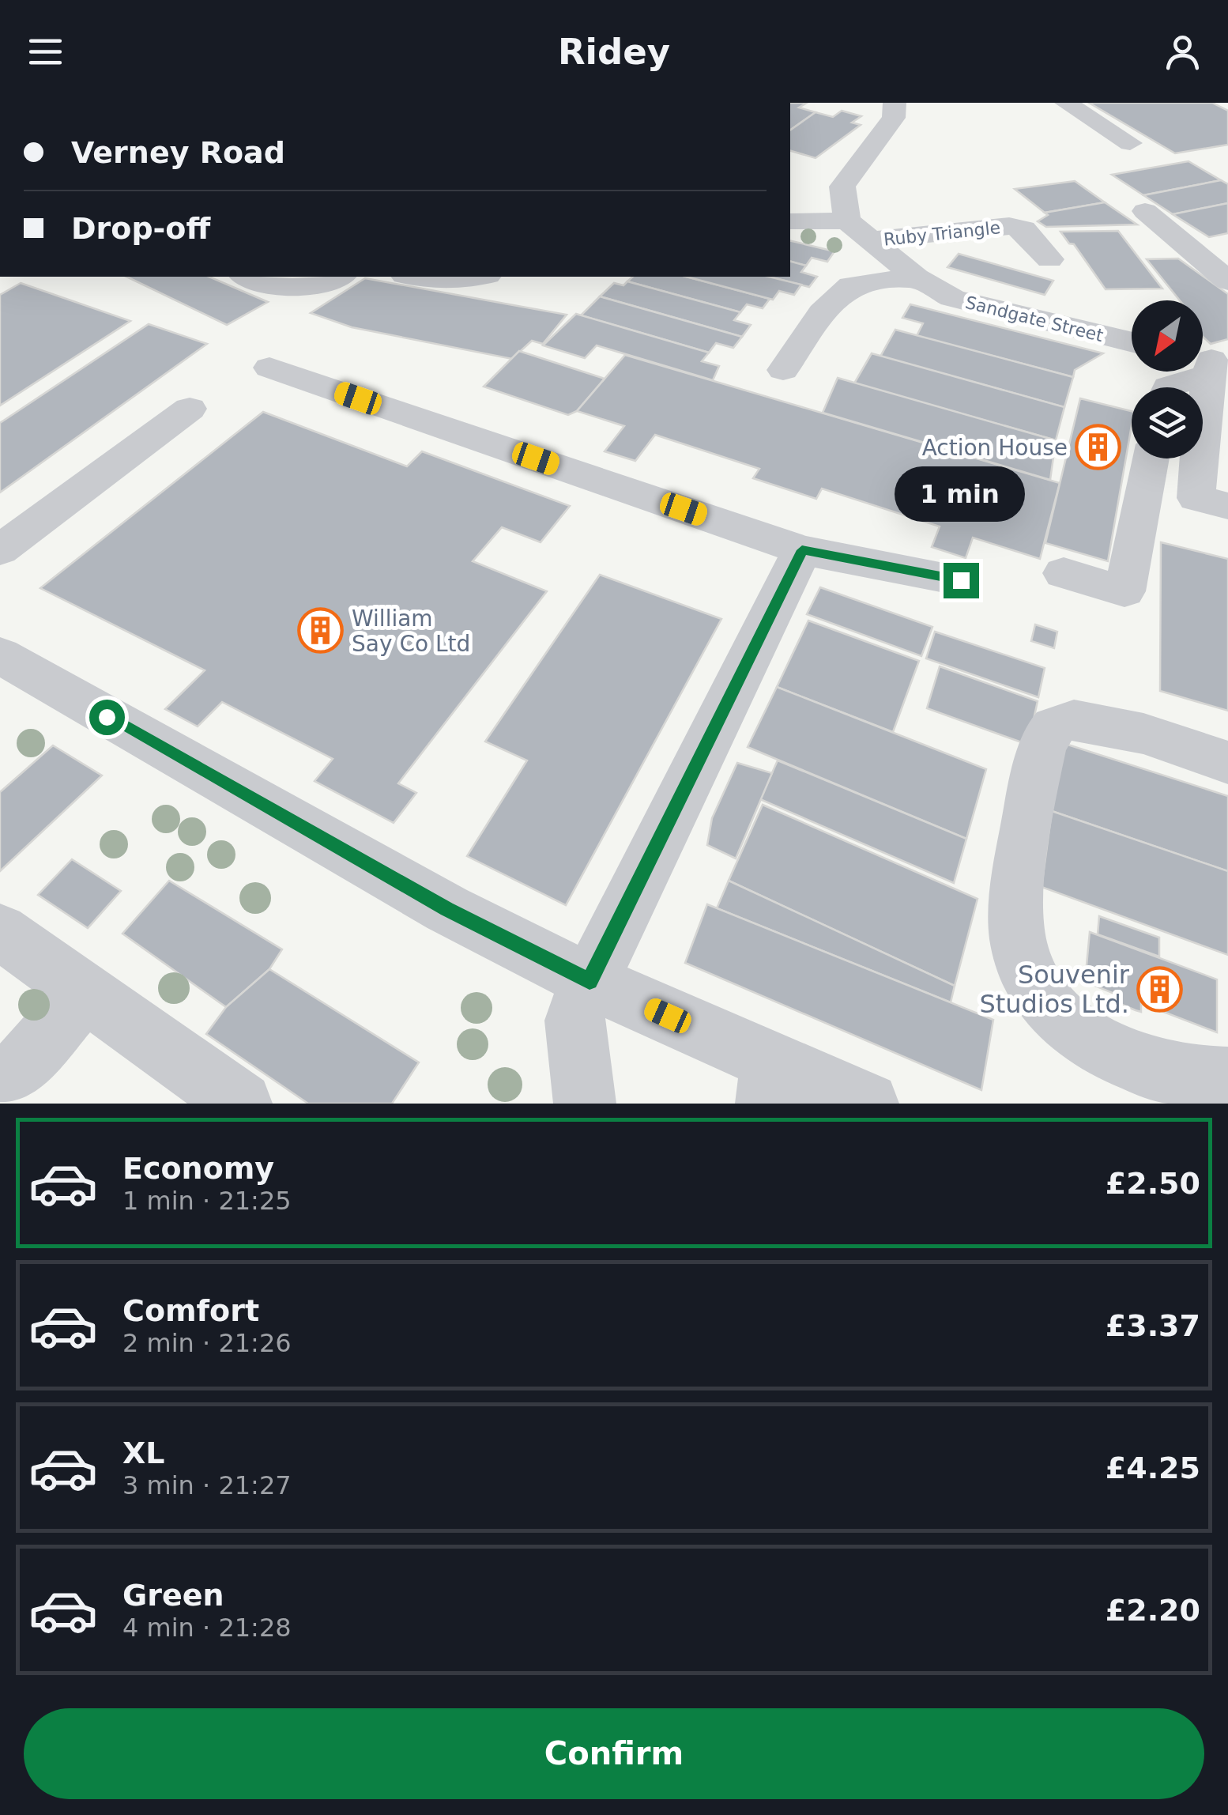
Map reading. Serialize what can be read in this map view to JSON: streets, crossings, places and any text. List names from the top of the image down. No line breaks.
{"streets":{"street":["Ruby Triangle","Sandgate Street"]},"crossings":[["Ruby Triangle","Sandgate Street"]],"places":{"building":["Action House","William Say Co Ltd","Souvenir Studios Ltd."]},"north":"bottom left","page":{"header":"Ridey","banner":["Verney Road","Drop-off"],"bubble":"1 min","list":[{"name":"Economy","note":"1 min · 21:25","value":"£2.50"},{"name":"Comfort","note":"2 min · 21:26","value":"£3.37"},{"name":"XL","note":"3 min · 21:27","value":"£4.25"},{"name":"Green","note":"4 min · 21:28","value":"£2.20"}],"buttons":"Confirm"}}
